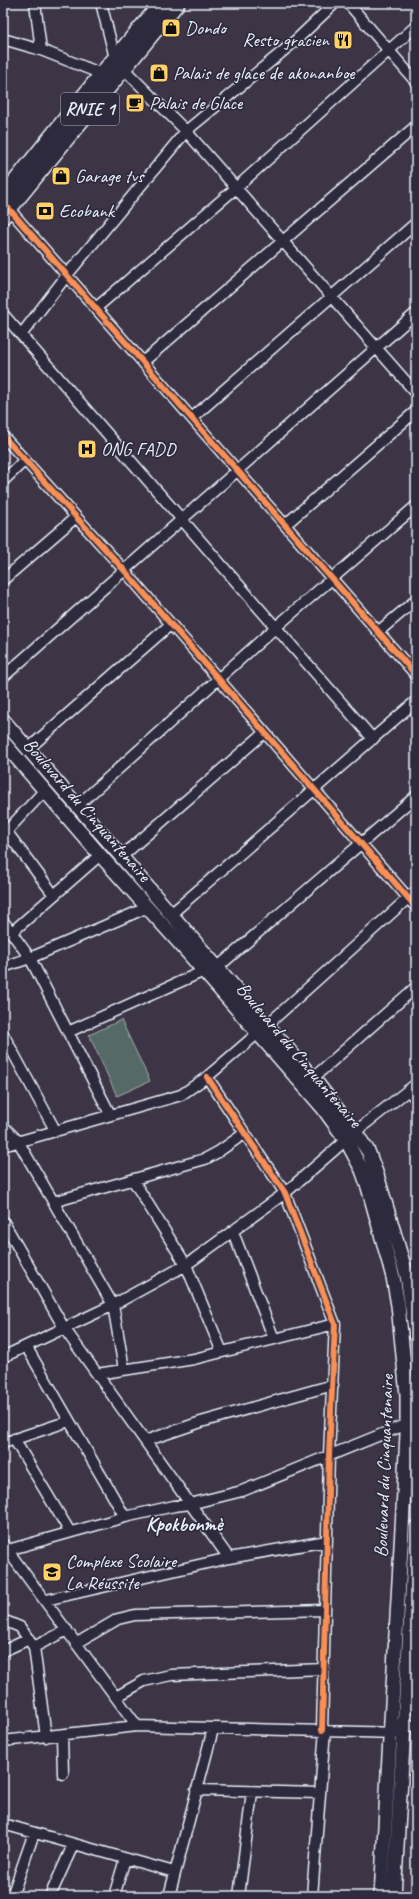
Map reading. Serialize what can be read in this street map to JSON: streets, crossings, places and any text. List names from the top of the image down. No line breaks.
{"streets":{"highway":["RNIE 1"],"main road":["Boulevard du Cinquantenaire"]},"districts":["Kpokbonmè"],"places":{"shop":["Dondo","Palais de glace de akonanboe","Garage tvs"],"restaurant":["Resto gracien"],"cafe":["Palais de Glace"],"bank":["Ecobank"],"hospital":["ONG FADD"],"school or university":["Complexe Scolaire La Réussite"]}}
